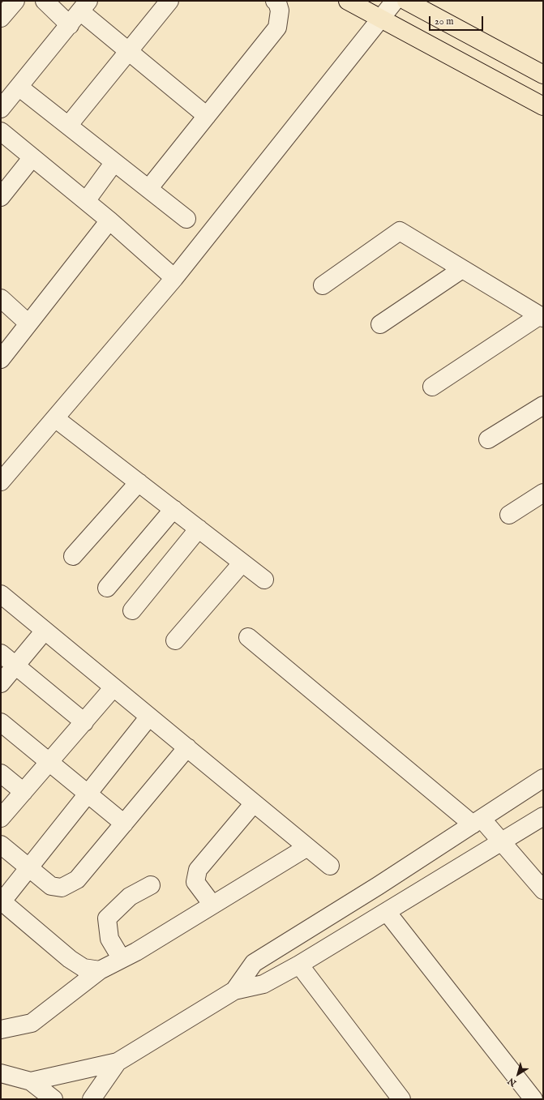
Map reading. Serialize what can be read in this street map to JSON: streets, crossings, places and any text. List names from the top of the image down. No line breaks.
{"scale_bar":"20 m","north":"bottom left"}
